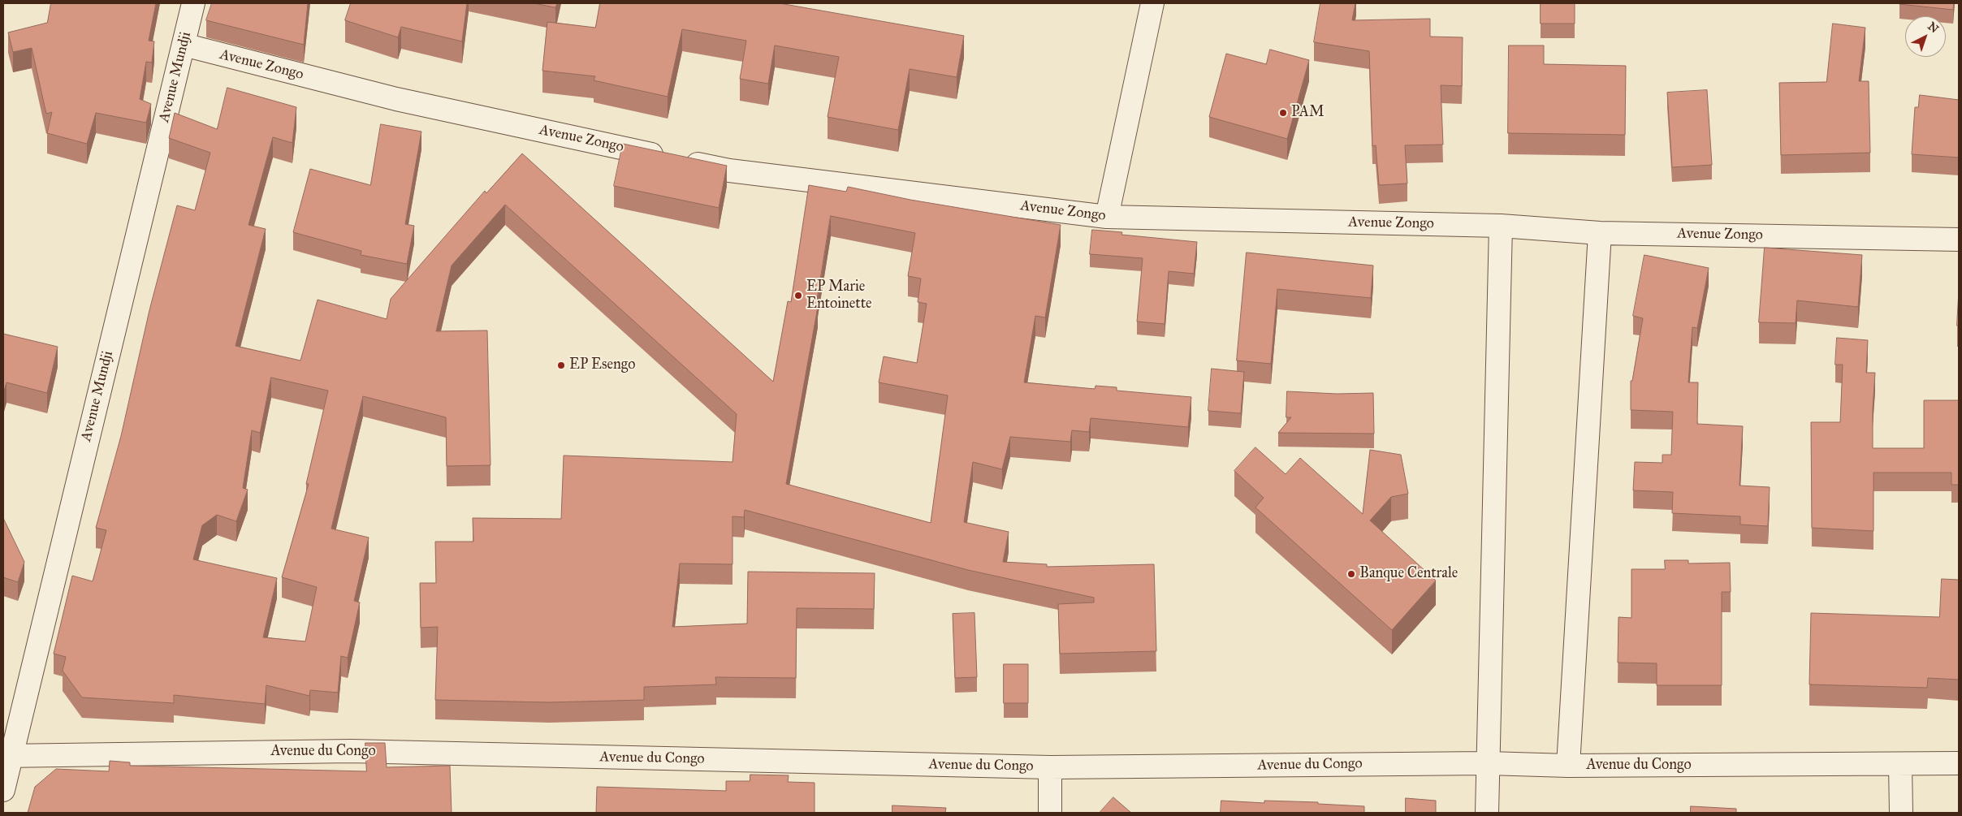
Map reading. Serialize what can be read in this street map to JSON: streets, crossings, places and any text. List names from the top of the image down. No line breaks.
{"streets":{"street":["Avenue Zongo","Avenue Mundji","Avenue du Congo"]},"crossings":[["Avenue Zongo","Avenue Mundji"],["Avenue Mundji","Avenue du Congo"]],"places":["PAM","EP Marie Entoinette","EP Esengo","Banque Centrale"],"north":"top right"}
